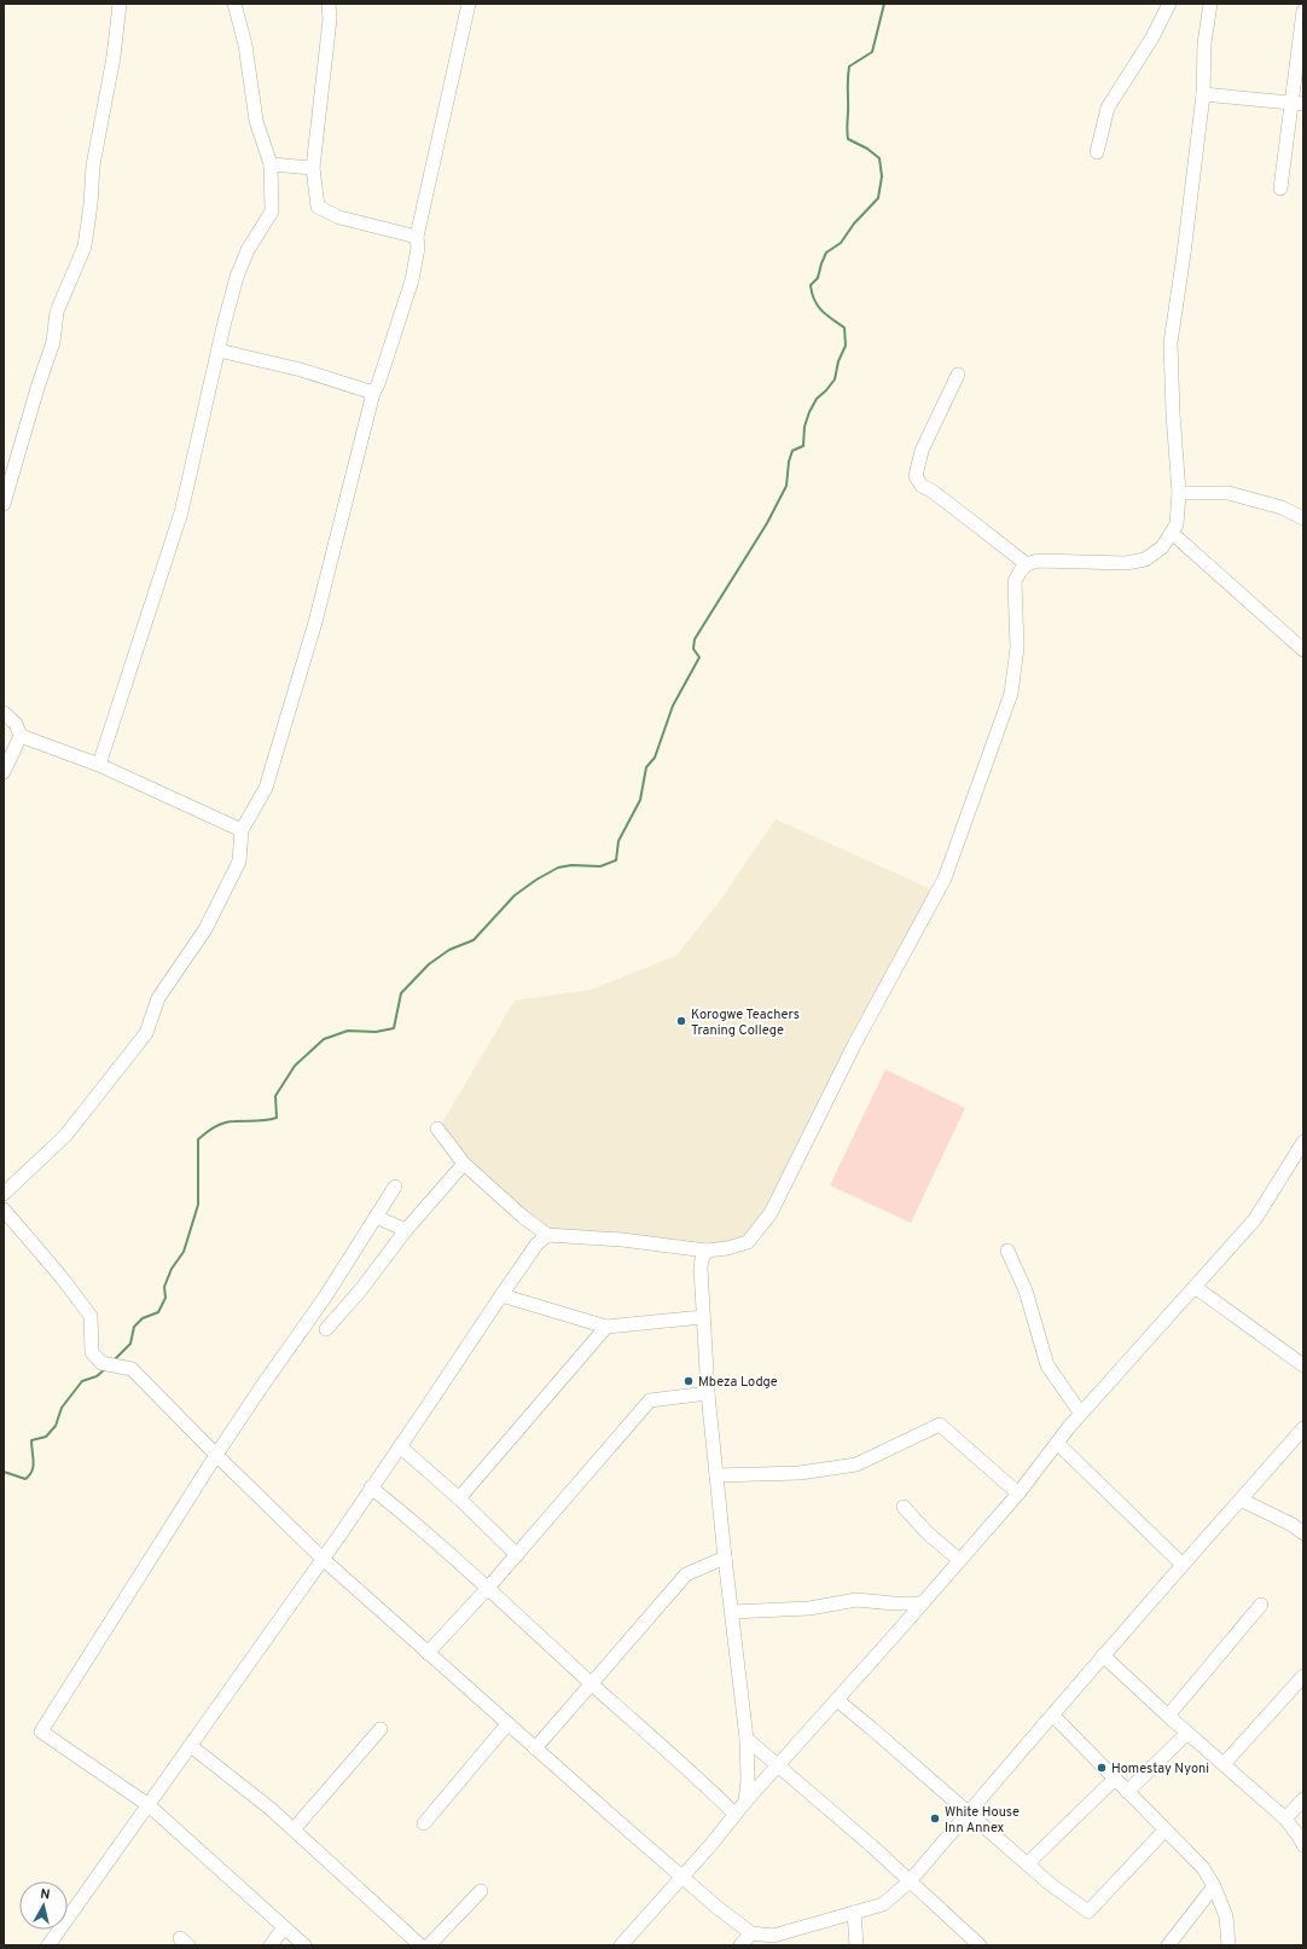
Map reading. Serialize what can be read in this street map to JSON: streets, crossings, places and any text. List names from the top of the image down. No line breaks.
{"places":["Korogwe Teachers Traning College","Mbeza Lodge","Homestay Nyoni","White House Inn Annex"],"north":"top"}
